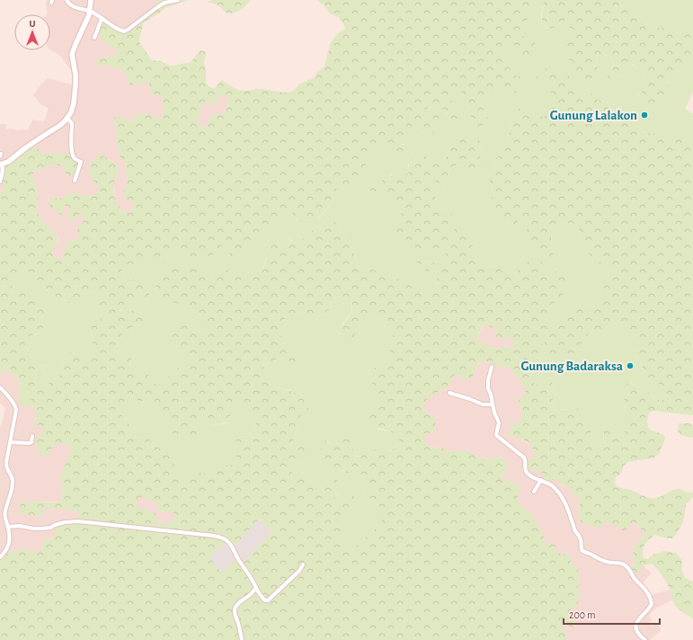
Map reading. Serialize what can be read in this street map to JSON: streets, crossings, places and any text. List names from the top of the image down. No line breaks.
{"places":["Gunung Lalakon","Gunung Badaraksa"],"scale_bar":"200 m","north":"top"}
